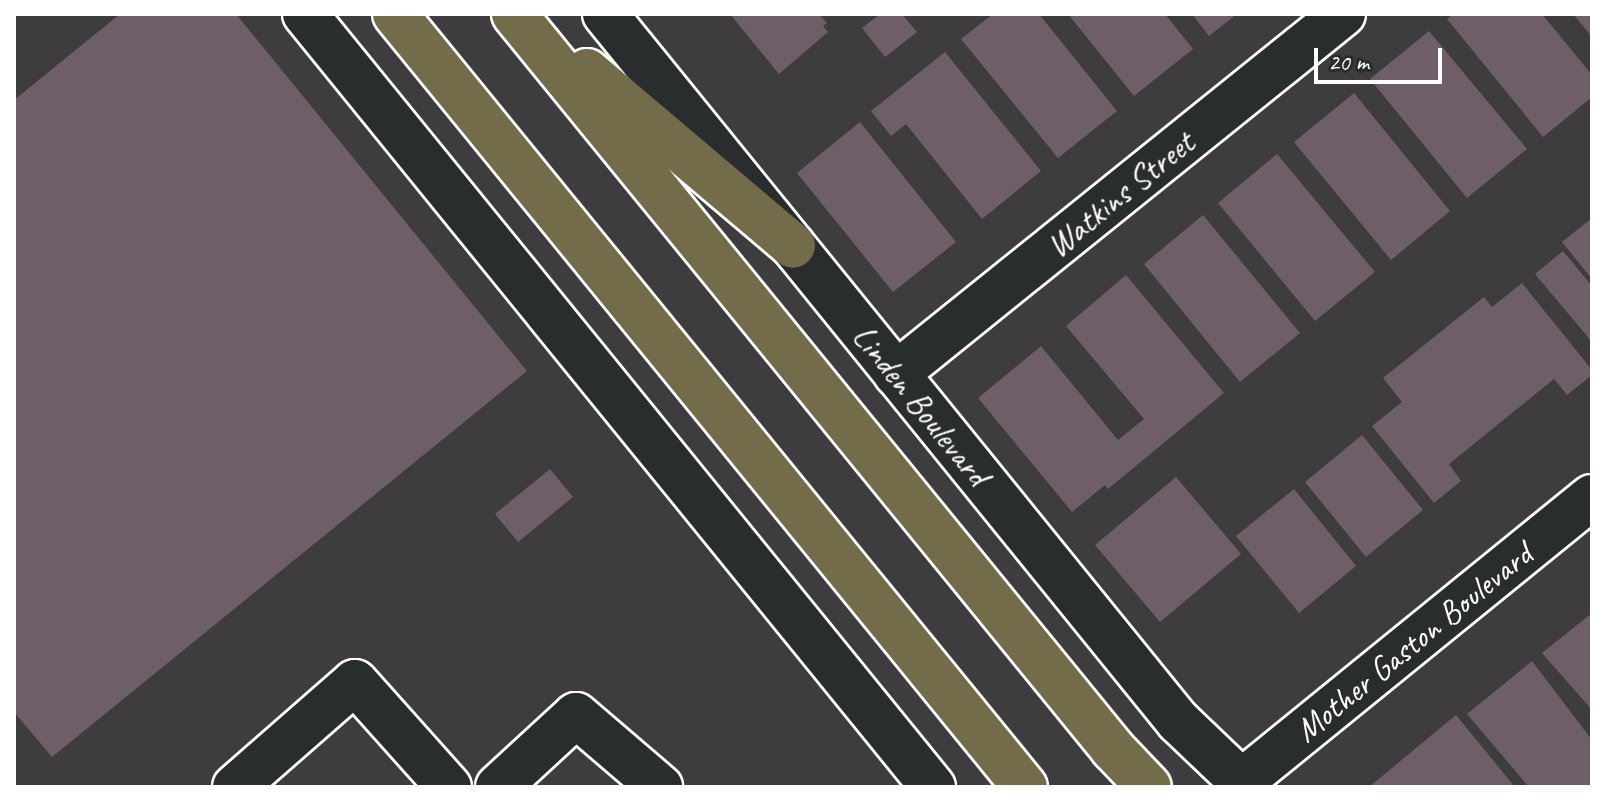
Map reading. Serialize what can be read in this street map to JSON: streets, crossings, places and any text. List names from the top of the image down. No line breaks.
{"streets":{"highway":["Linden Boulevard"],"street":["Watkins Street","Mother Gaston Boulevard"]},"crossings":[["Watkins Street","Linden Boulevard"],["Linden Boulevard","Mother Gaston Boulevard"]],"scale_bar":"20 m"}
